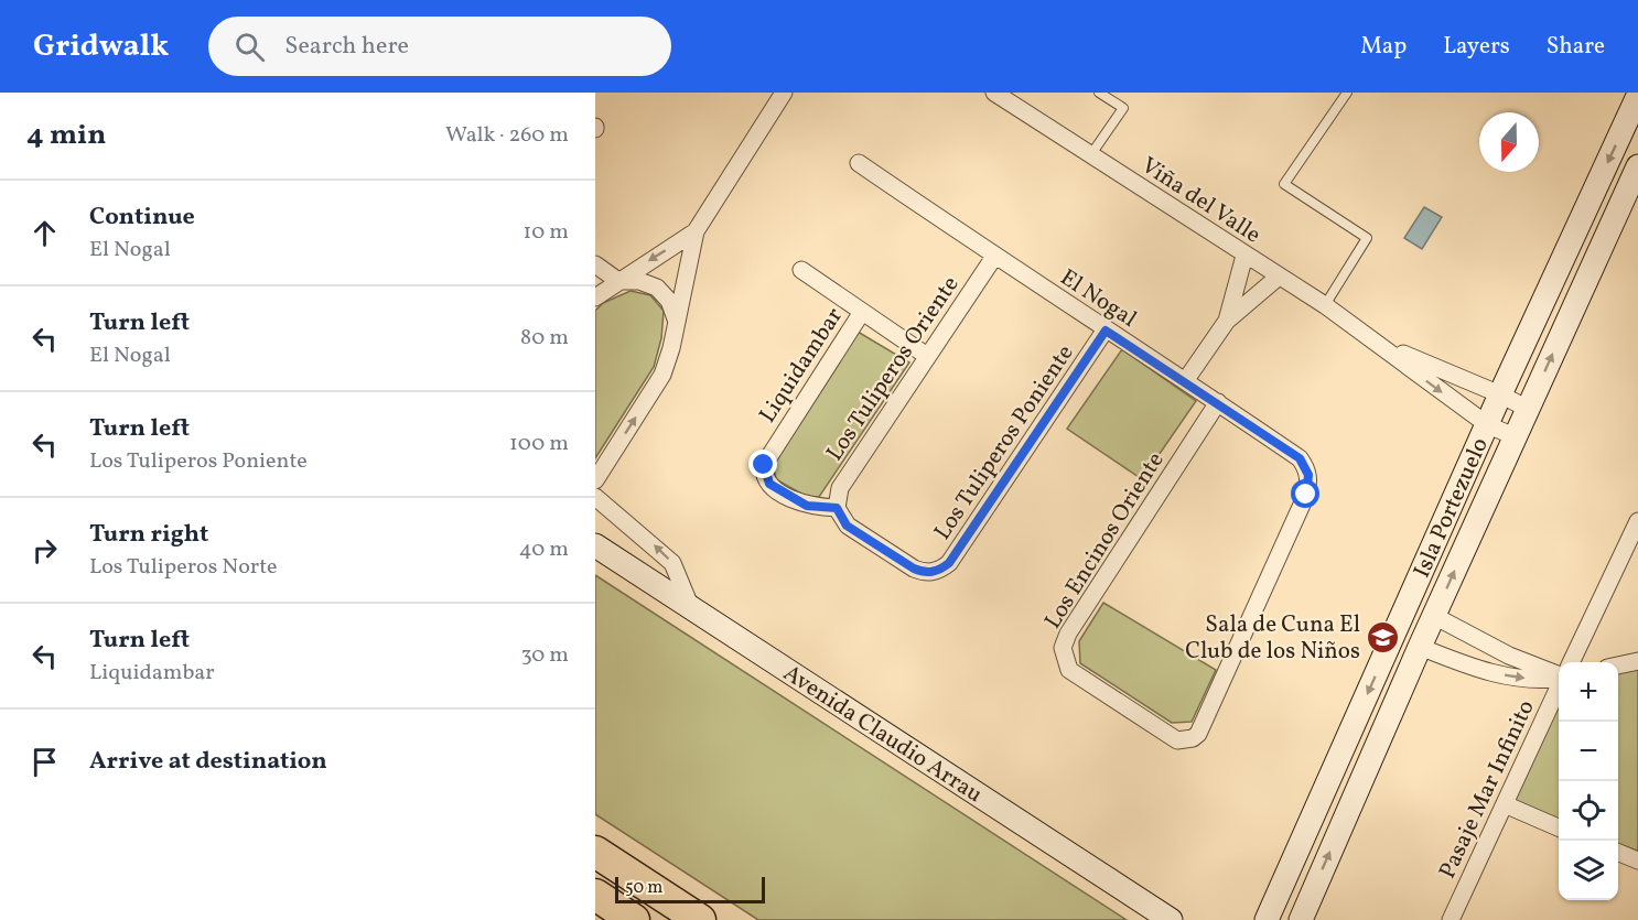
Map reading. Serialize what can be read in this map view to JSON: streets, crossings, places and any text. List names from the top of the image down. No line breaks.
{"streets":{"street":["Viña del Valle","El Nogal","Liquidambar","Los Tuliperos Oriente","Los Tuliperos Poniente","Isla Portezuelo","Los Encinos Oriente","Avenida Claudio Arrau","Pasaje Mar Infinito"]},"crossings":[["Viña del Valle","Isla Portezuelo"],["El Nogal","Los Tuliperos Oriente"],["El Nogal","Los Tuliperos Poniente"],["El Nogal","Los Encinos Oriente"],["Liquidambar","Los Tuliperos Oriente"],["Liquidambar","Los Tuliperos Poniente"],["Los Tuliperos Oriente","Los Tuliperos Poniente"]],"places":{"school or university":["Sala de Cuna El Club de los Niños"]},"scale_bar":"50 m","north":"bottom","page":{"header":"Gridwalk","search":"Search here","nav":["Map","Layers","Share"],"heading":["4 min","Walk · 260 m"],"list":[["Continue","El Nogal","10 m"],["Turn left","El Nogal","80 m"],["Turn left","Los Tuliperos Poniente","100 m"],["Turn right","Los Tuliperos Norte","40 m"],["Turn left","Liquidambar","30 m"],"Arrive at destination"],"map_buttons":["+","−"],"scale":"50 m"}}
